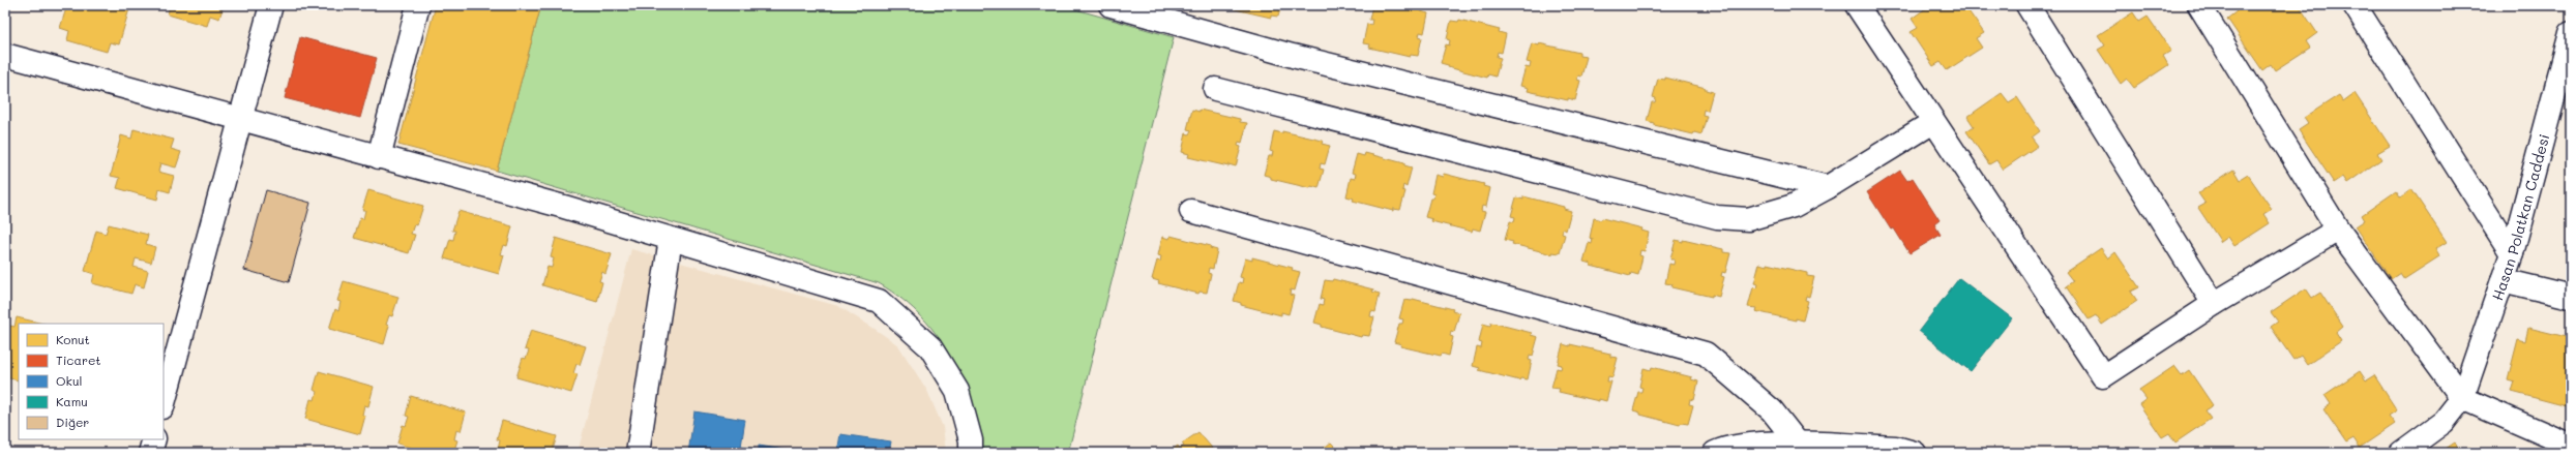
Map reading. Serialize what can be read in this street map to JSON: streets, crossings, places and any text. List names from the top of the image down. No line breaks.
{"streets":{"street":["Hasan Polatkan Caddesi"]},"legend":["Konut","Ticaret","Okul","Kamu","Diğer"]}
